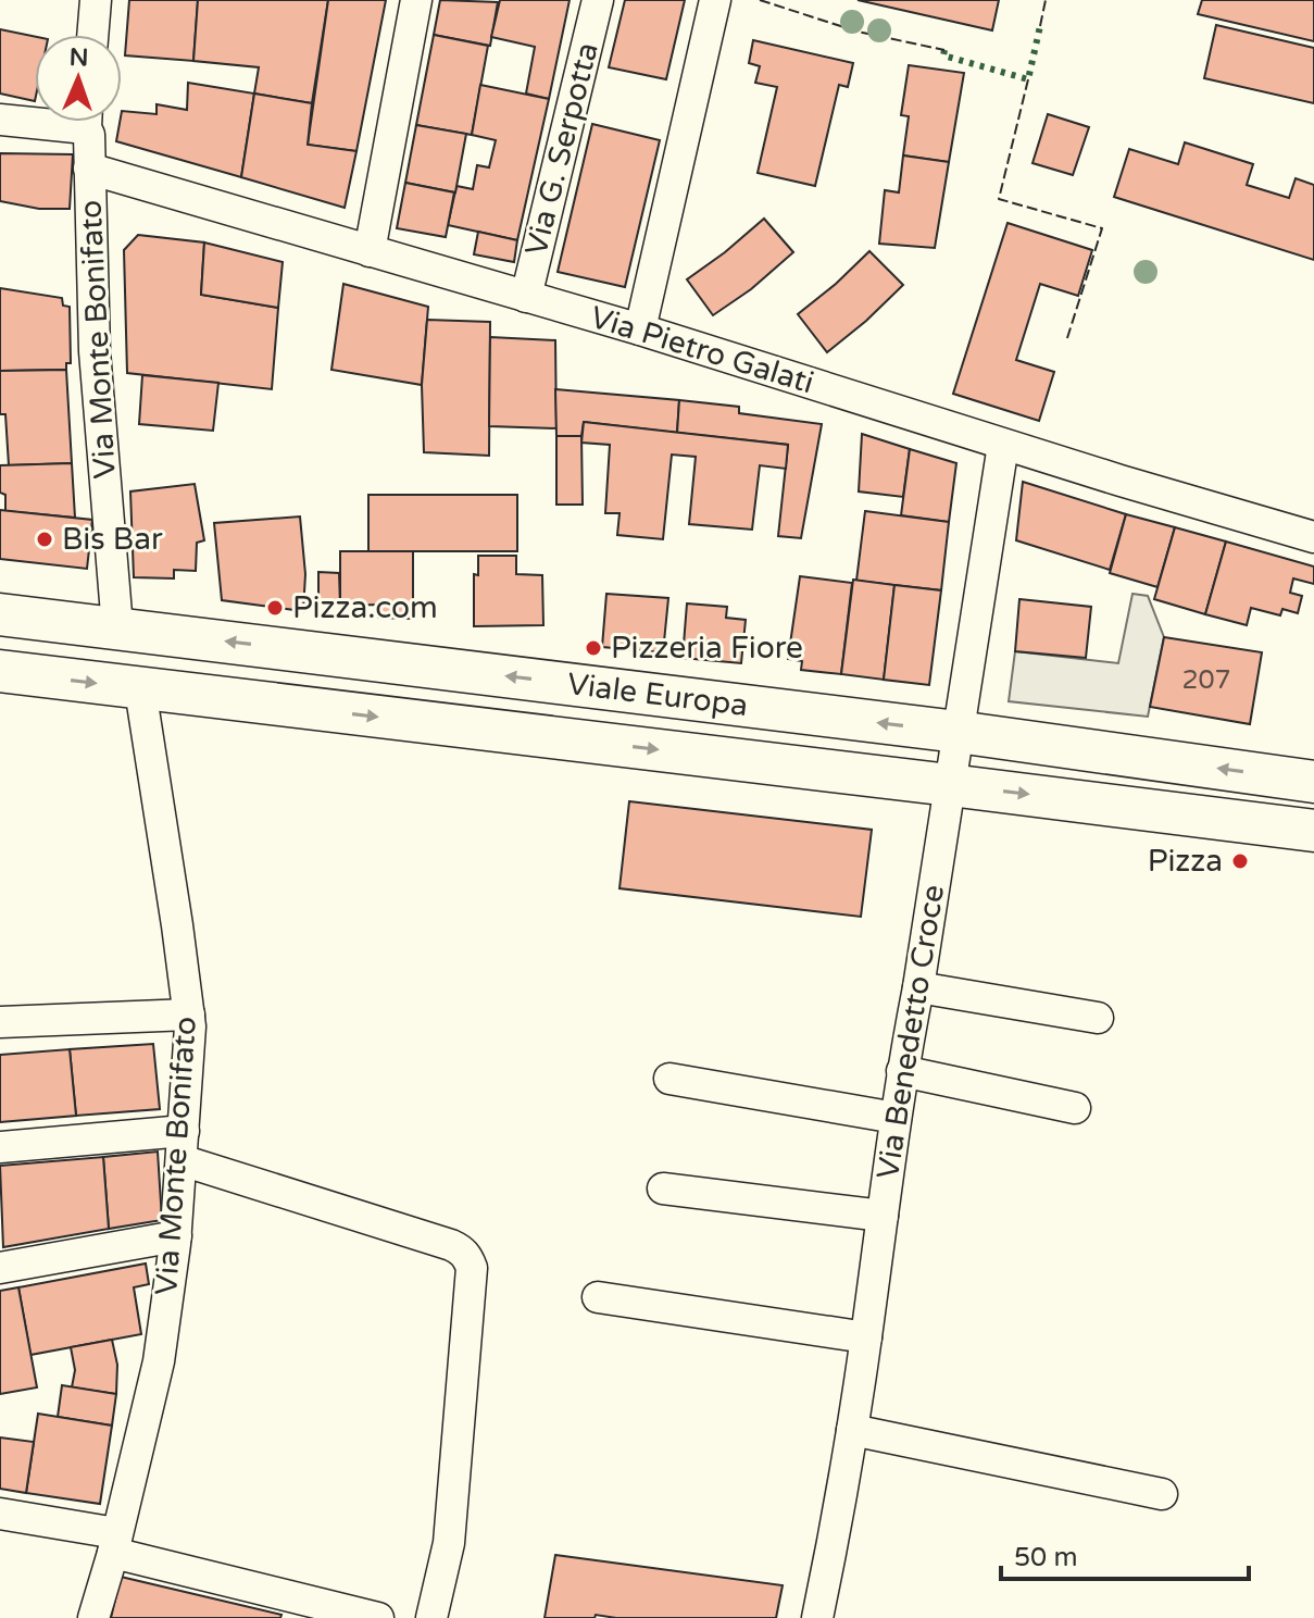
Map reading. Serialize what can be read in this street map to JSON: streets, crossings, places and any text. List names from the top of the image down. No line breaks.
{"streets":{"street":["Via G. Serpotta","Via Monte Bonifato","Via Pietro Galati","Viale Europa","Via Benedetto Croce"]},"crossings":[["Via G. Serpotta","Via Pietro Galati"],["Via Monte Bonifato","Via Pietro Galati"],["Via Monte Bonifato","Viale Europa"],["Via Pietro Galati","Via Benedetto Croce"],["Viale Europa","Via Benedetto Croce"]],"places":["Bis Bar","Pizza.com","Pizzeria Fiore","Pizza"],"house_numbers":["207"],"scale_bar":"50 m","north":"top"}
